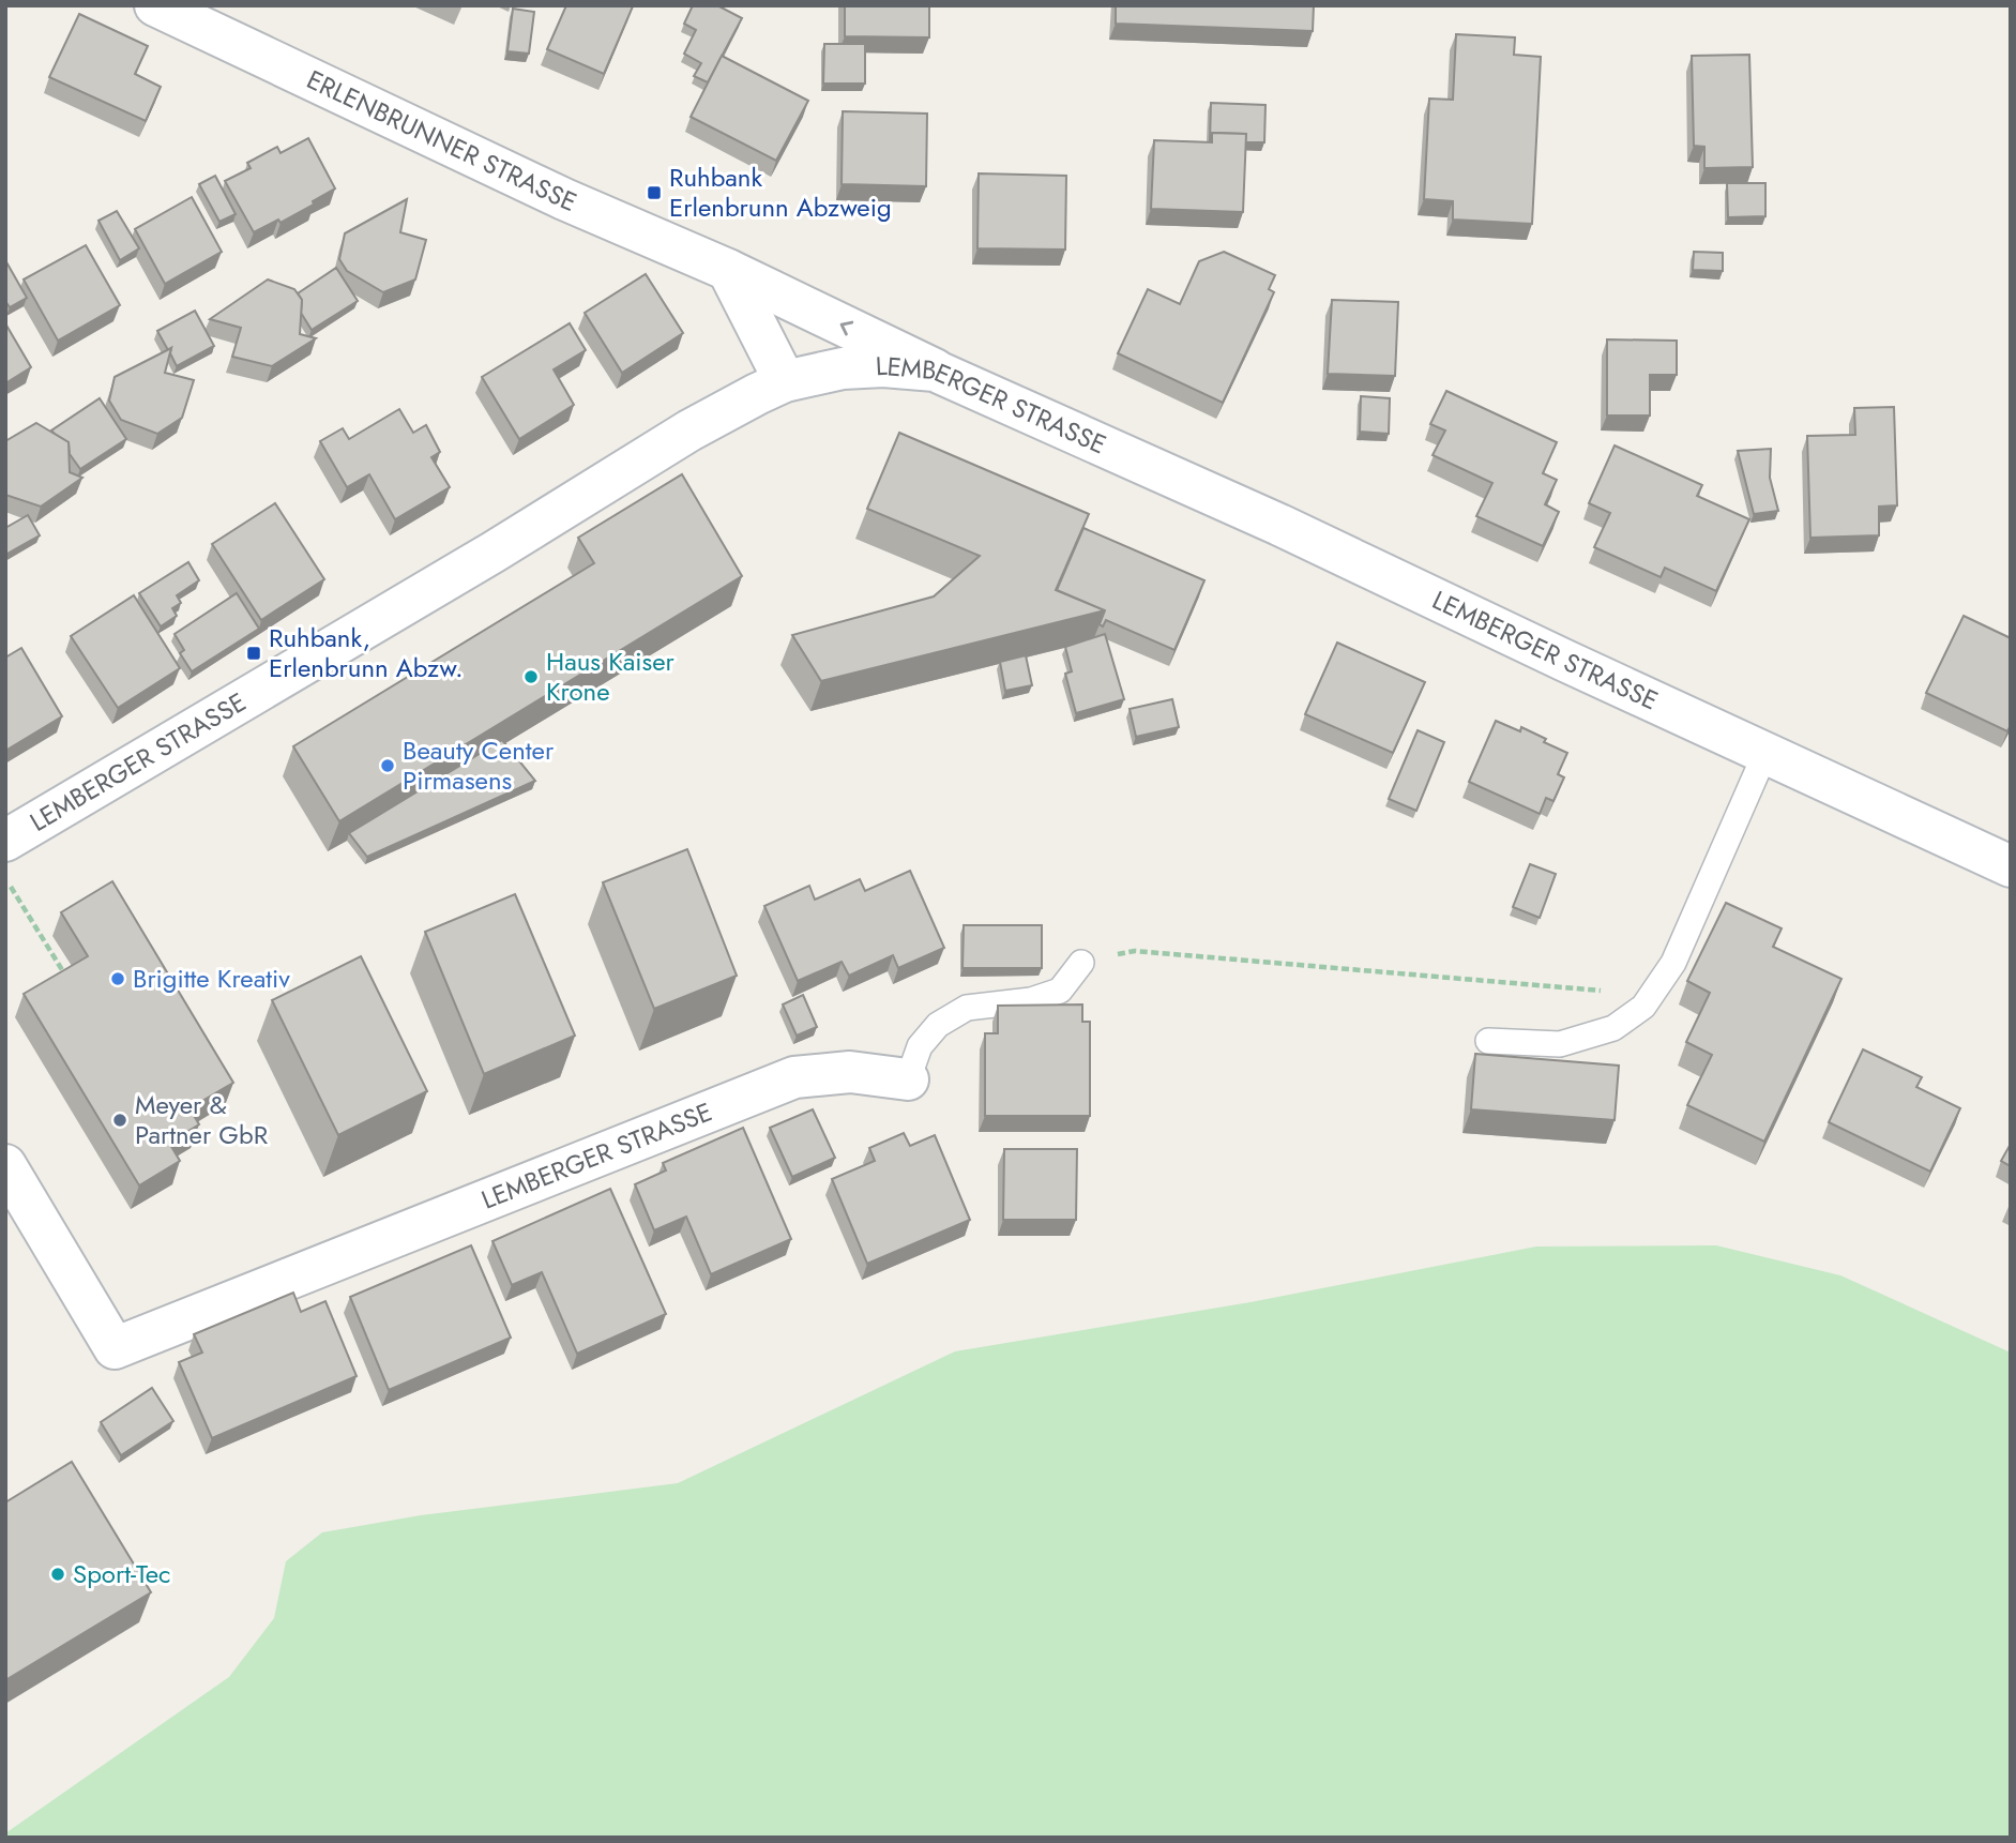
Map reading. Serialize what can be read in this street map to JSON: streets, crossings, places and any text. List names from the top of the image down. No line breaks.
{"streets":{"main road":["ERLENBRUNNER STRASSE","LEMBERGER STRASSE"]},"crossings":[["ERLENBRUNNER STRASSE","LEMBERGER STRASSE"]],"places":{"transit":["Ruhbank Erlenbrunn Abzweig","Ruhbank, Erlenbrunn Abzw."],"other":["Haus Kaiser Krone","Beauty Center Pirmasens","Brigitte Kreativ","Meyer & Partner GbR","Sport-Tec"]}}
